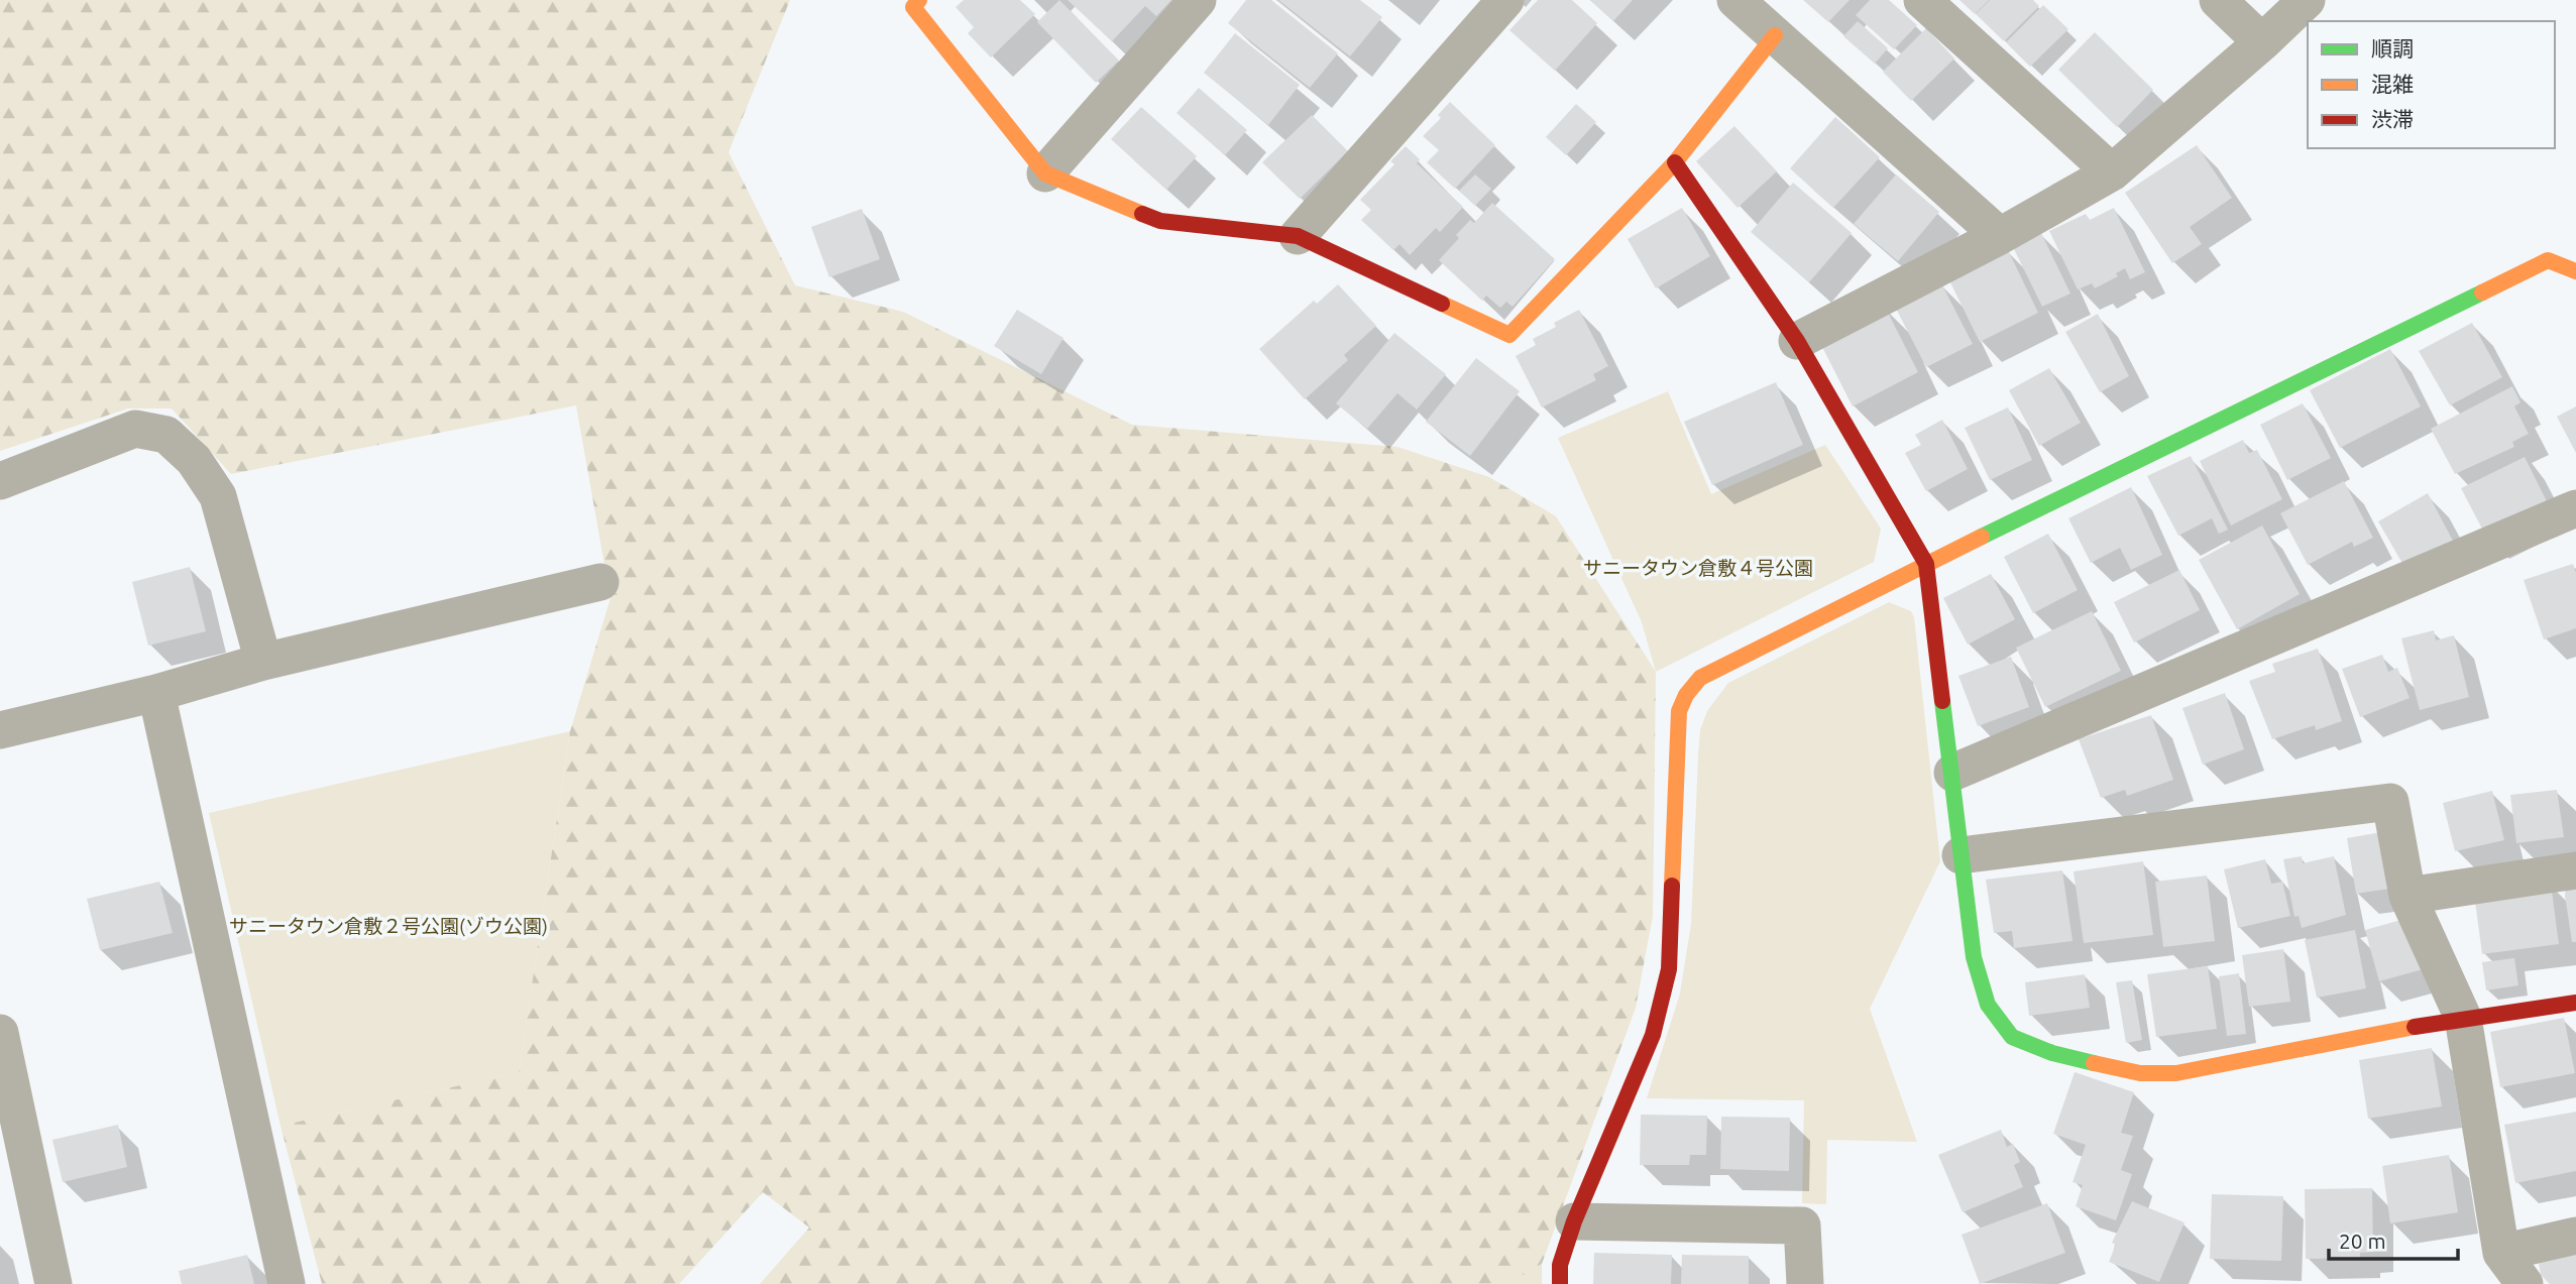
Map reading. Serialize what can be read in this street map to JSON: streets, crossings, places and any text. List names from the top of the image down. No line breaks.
{"parks":["サニータウン倉敷４号公園","サニータウン倉敷２号公園(ゾウ公園)"],"legend":["順調","混雑","渋滞"],"scale_bar":"20 m"}
